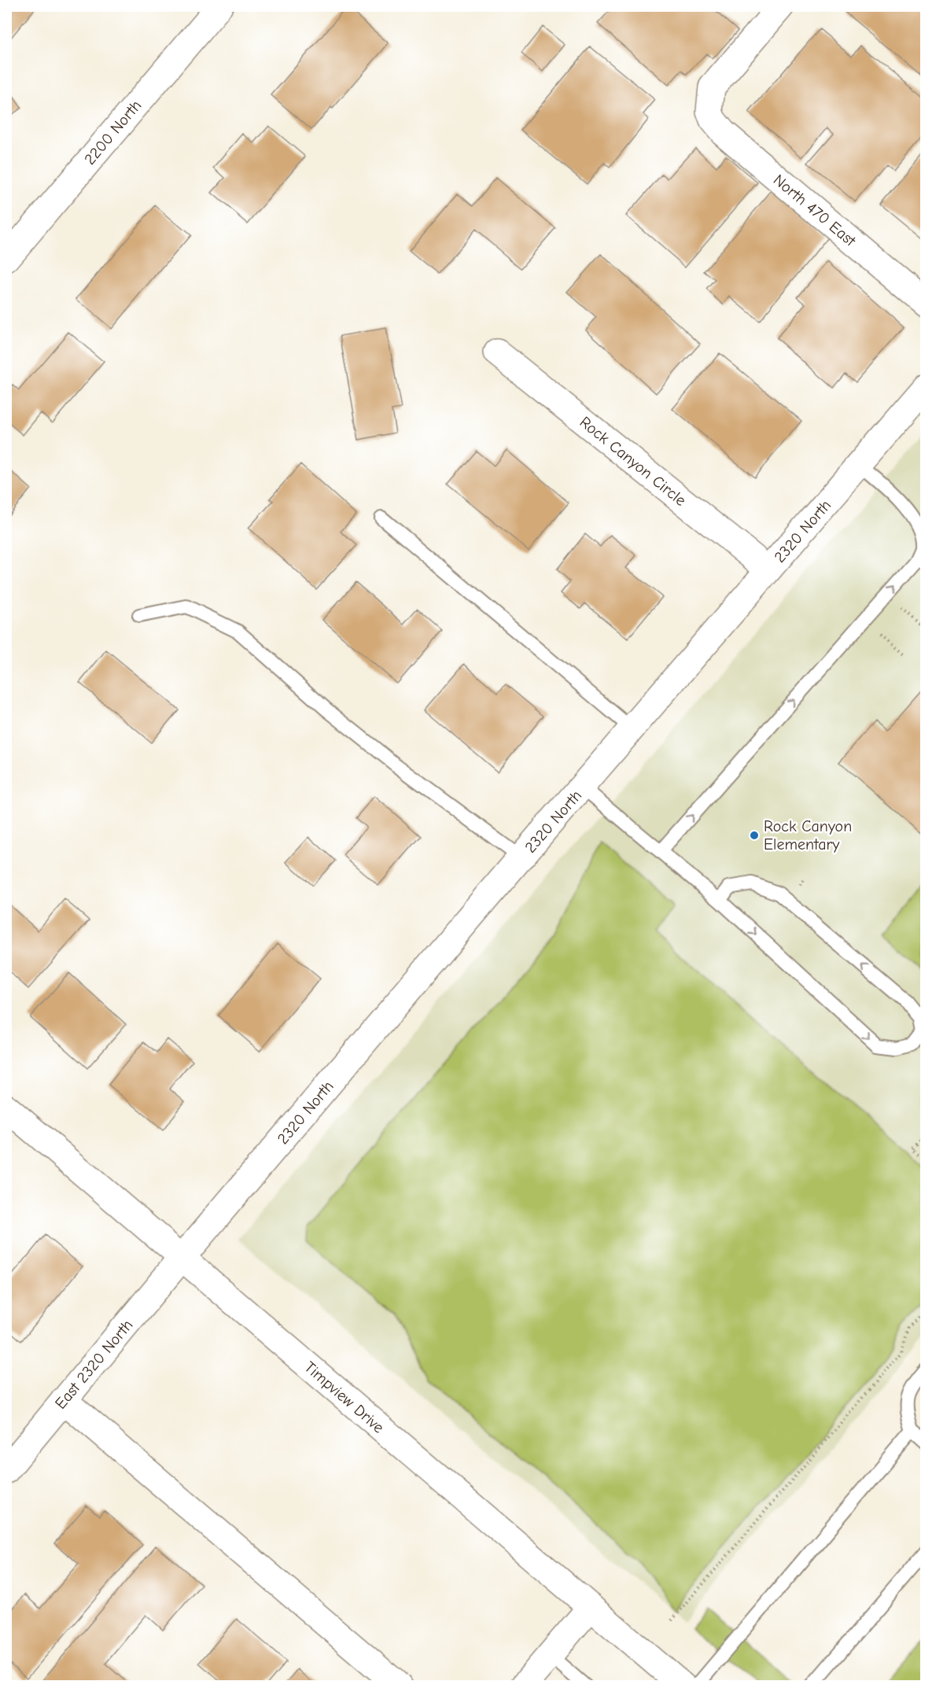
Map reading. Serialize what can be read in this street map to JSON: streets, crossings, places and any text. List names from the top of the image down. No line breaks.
{"streets":{"street":["2200 North","North 470 East","Rock Canyon Circle","2320 North","East 2320 North","Timpview Drive"]},"crossings":[["Rock Canyon Circle","2320 North"],["2320 North","East 2320 North"],["2320 North","Timpview Drive"],["East 2320 North","Timpview Drive"]],"places":["Rock Canyon Elementary"]}
